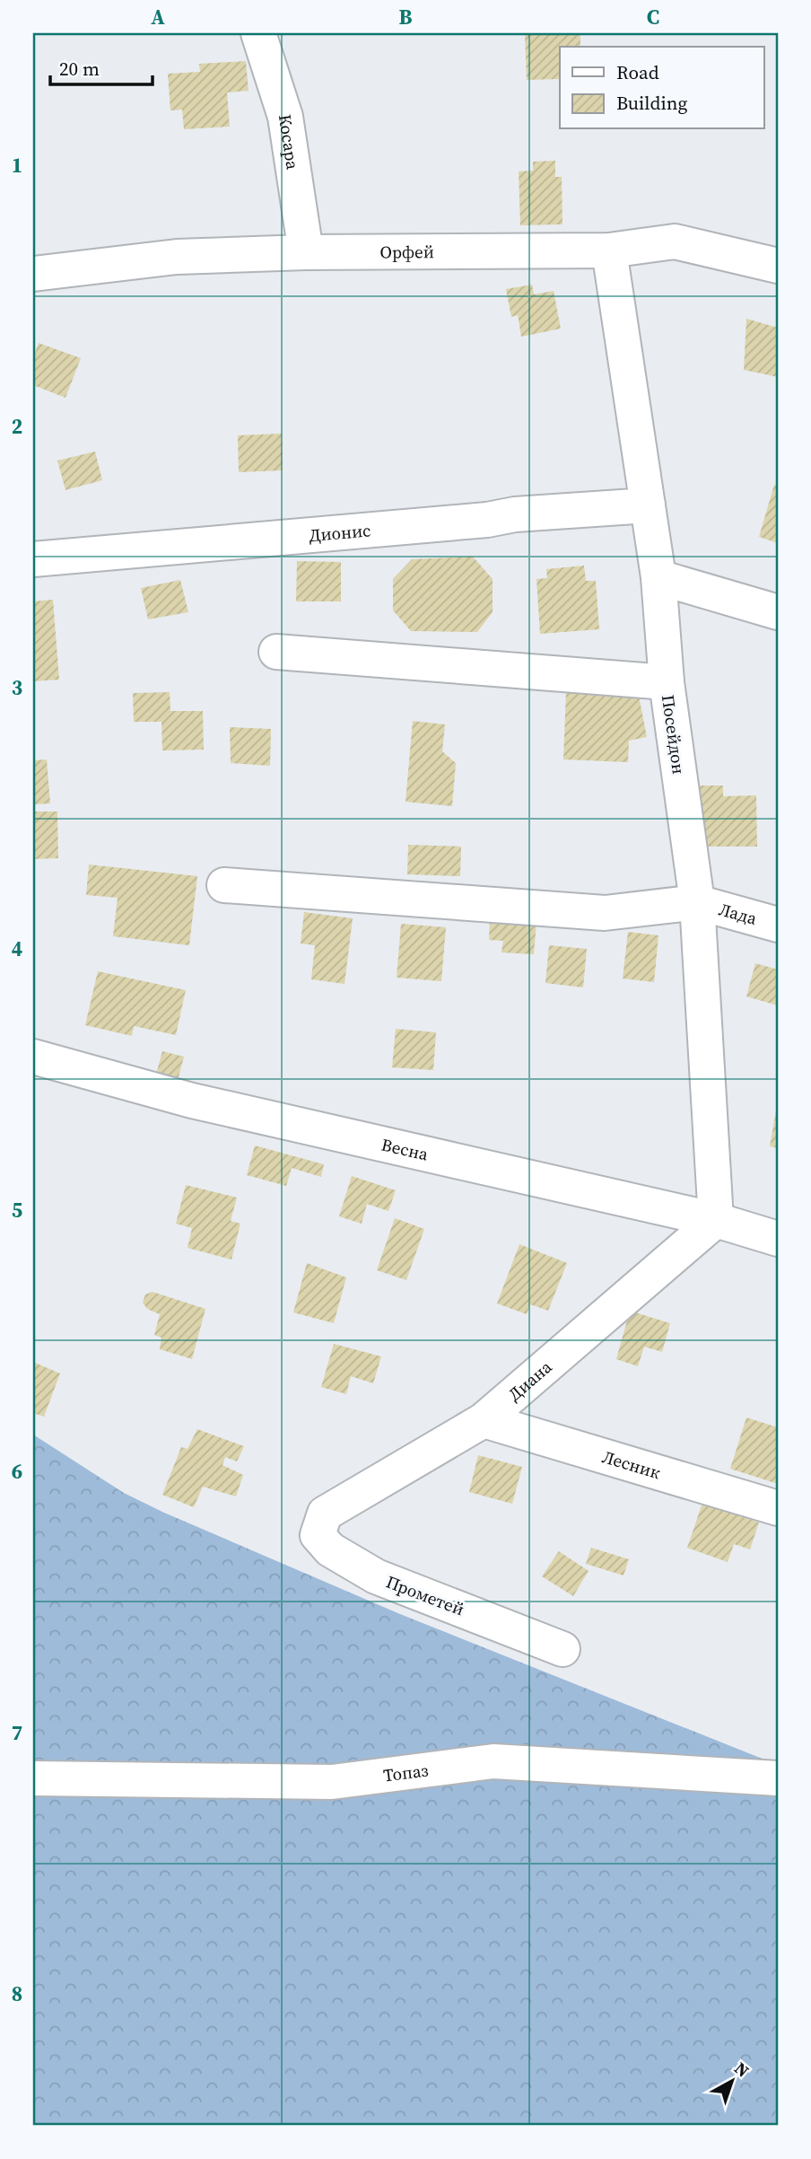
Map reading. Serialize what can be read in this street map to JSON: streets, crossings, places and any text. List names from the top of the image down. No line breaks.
{"streets":{"street":["Косара","Орфей","Дионис","Посейдон","Лада","Весна","Диана","Лесник","Прометей","Топаз"]},"crossings":[["Косара","Орфей"],["Орфей","Посейдон"],["Дионис","Посейдон"],["Посейдон","Лада"],["Посейдон","Весна"],["Посейдон","Диана"],["Весна","Диана"],["Диана","Лесник"],["Диана","Прометей"]],"legend":["Road","Building"],"scale_bar":"20 m","north":"top right","grid":{"columns":["A","B","C"],"rows":["1","2","3","4","5","6","7","8"]}}
